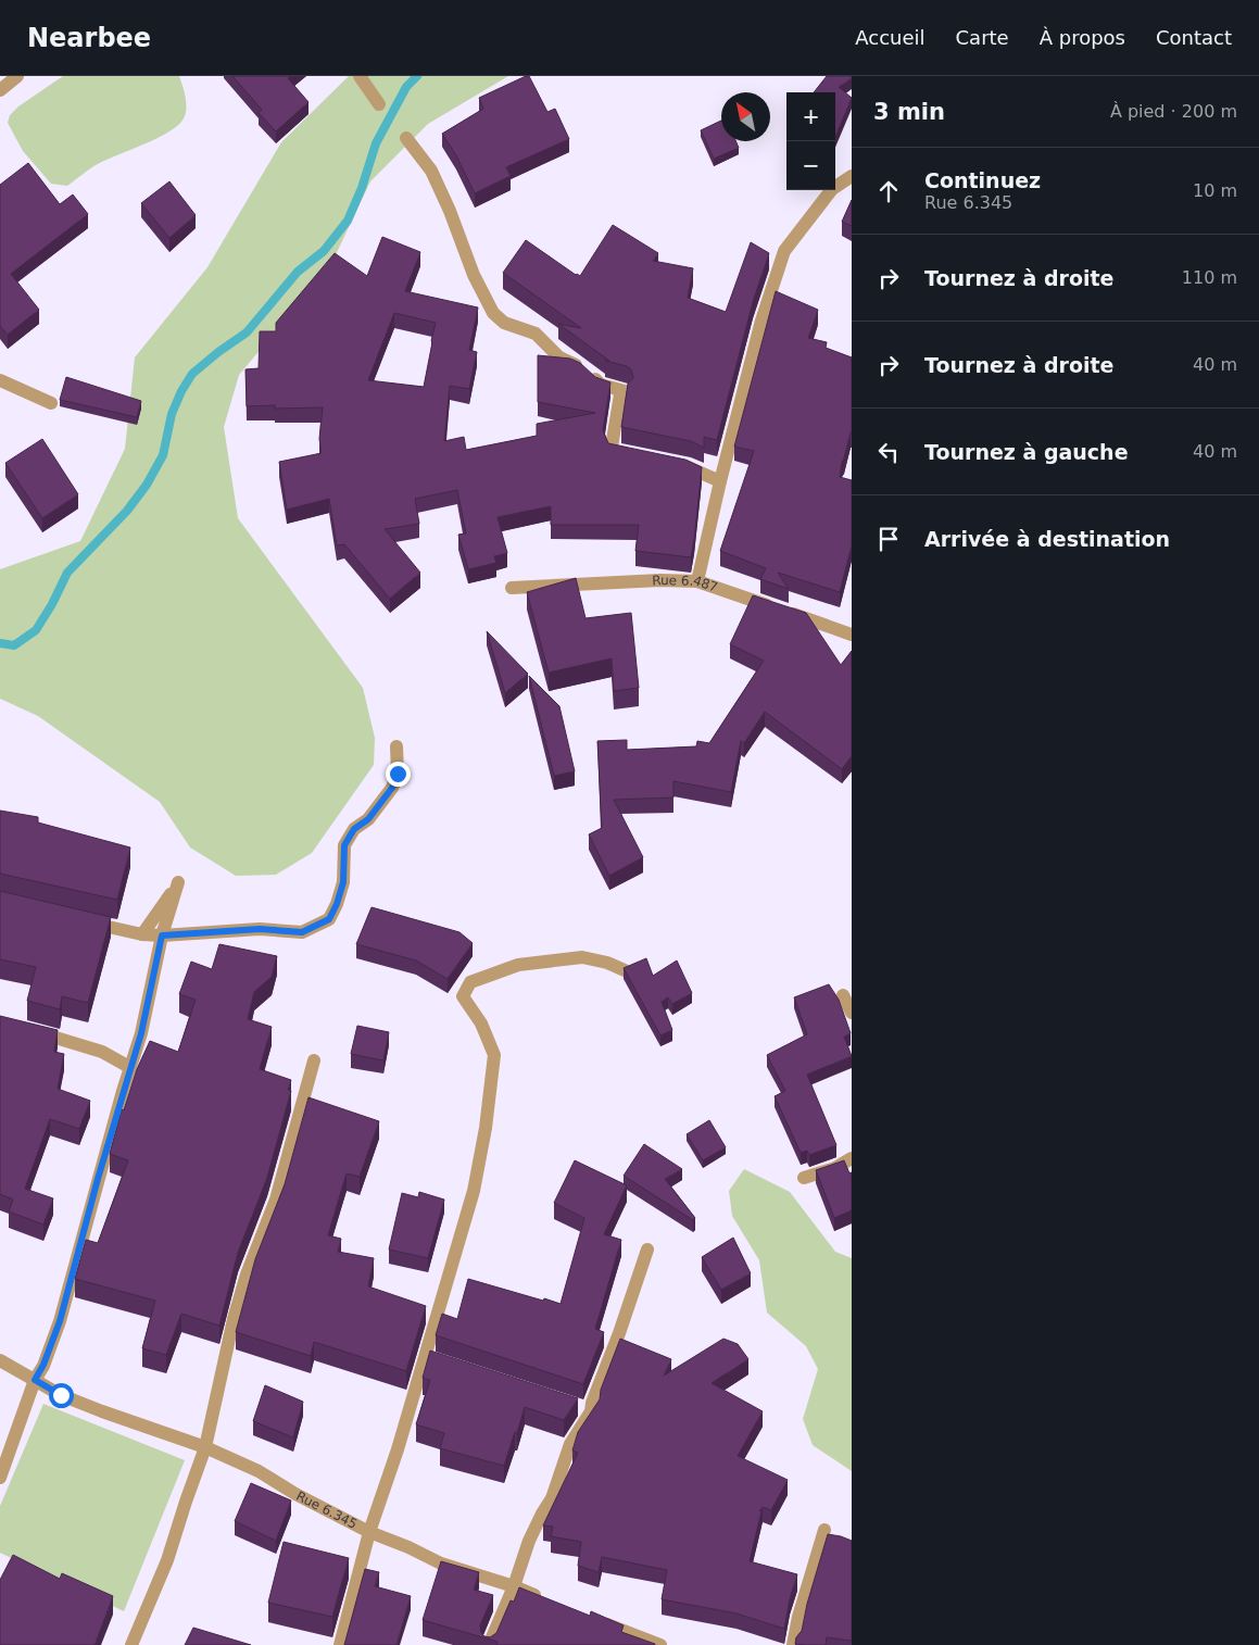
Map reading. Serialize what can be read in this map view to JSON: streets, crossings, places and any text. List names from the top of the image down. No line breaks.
{"streets":{"street":["Rue 6.487","Rue 6.345"]},"north":"top left","page":{"header":"Nearbee","nav":["Accueil","Carte","À propos","Contact"],"heading":["3 min","À pied · 200 m"],"map_buttons":["+","−"],"list":[["Continuez","Rue 6.345","10 m"],["Tournez à droite","110 m"],["Tournez à droite","40 m"],["Tournez à gauche","40 m"],"Arrivée à destination"]}}
